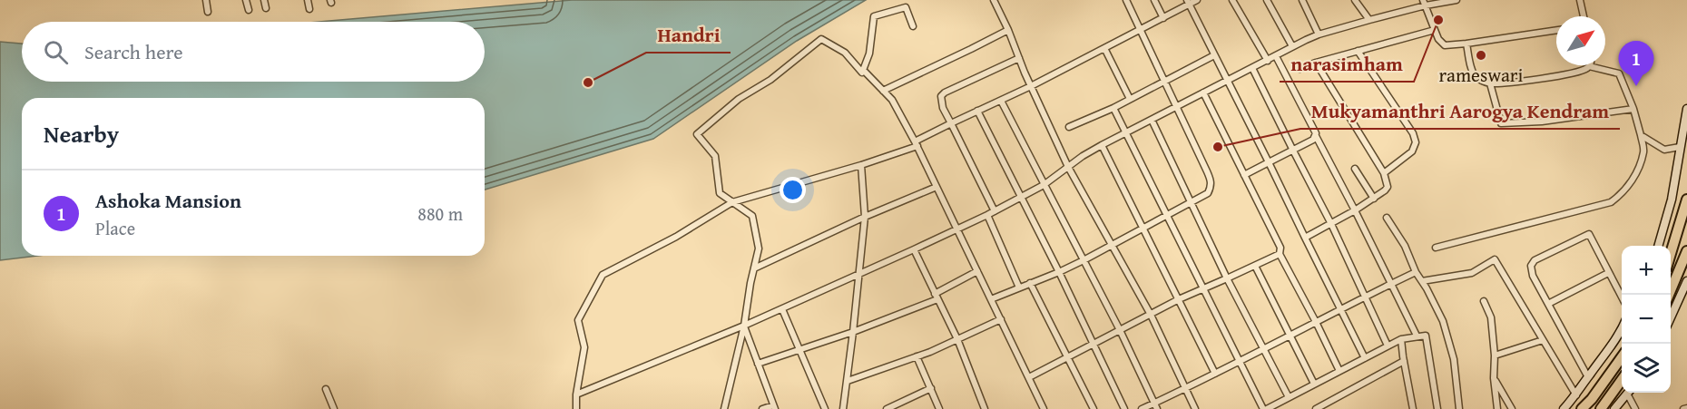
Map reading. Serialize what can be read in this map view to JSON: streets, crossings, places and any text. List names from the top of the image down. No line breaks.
{"places":["narasimham","rameswari","Handri","Mukyamanthri Aarogya Kendram"],"north":"top right","page":{"search":"Search here","pins":"1","heading":"Nearby","list":[{"mark":"1","name":"Ashoka Mansion","note":"Place","value":"880 m"}],"map_buttons":["+","−"]}}
